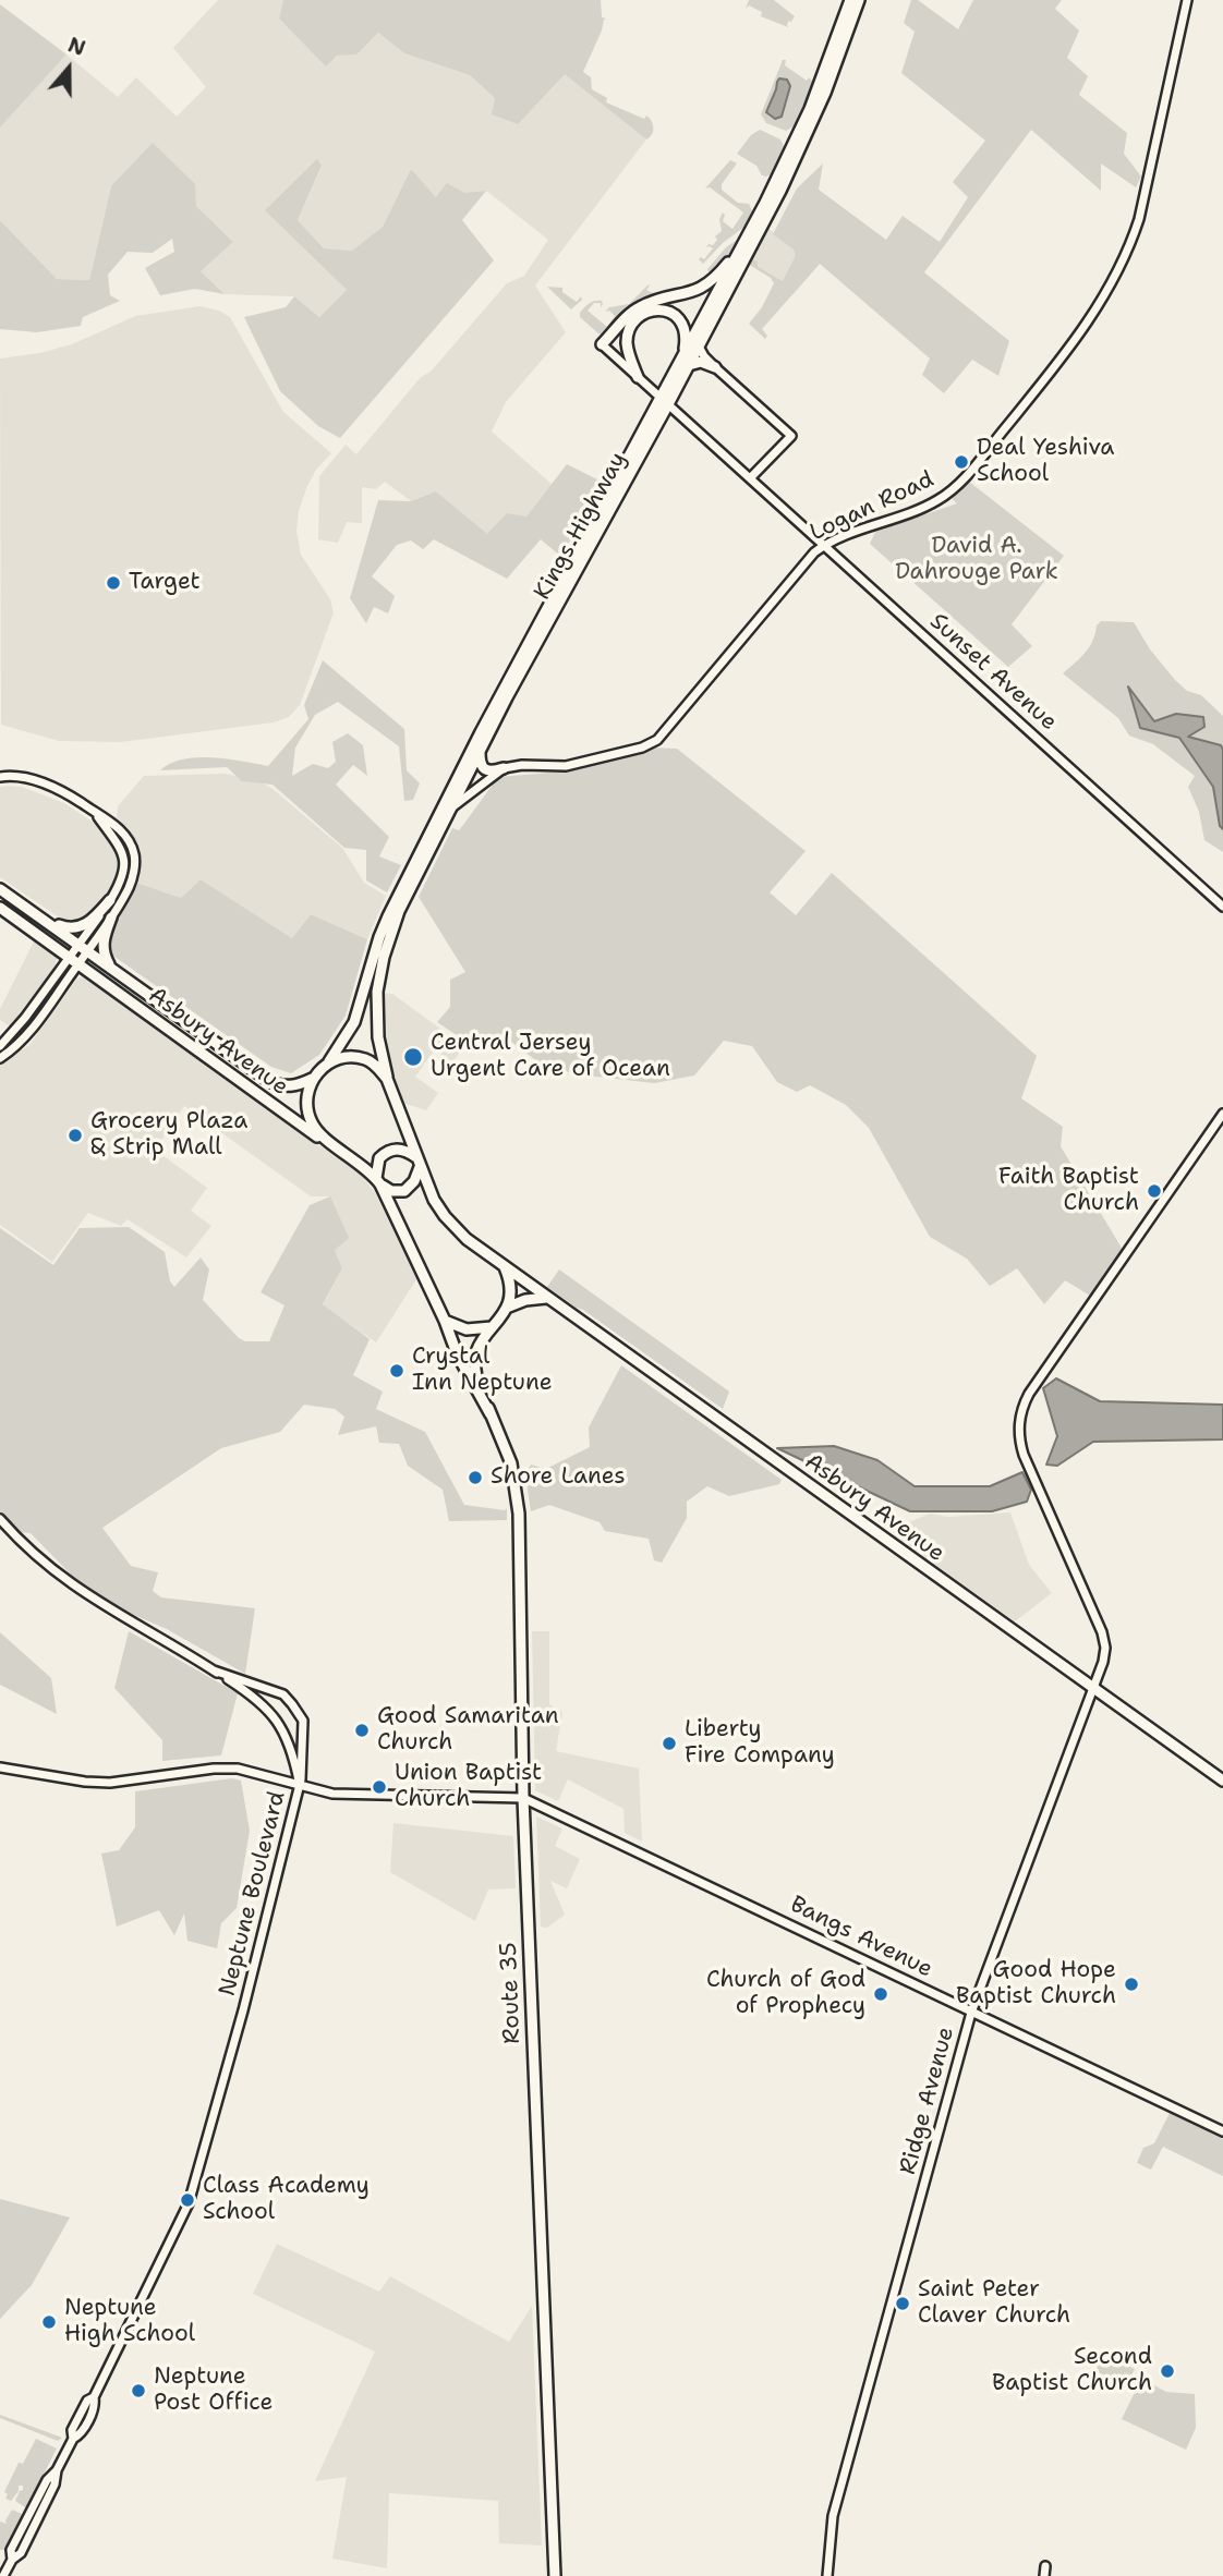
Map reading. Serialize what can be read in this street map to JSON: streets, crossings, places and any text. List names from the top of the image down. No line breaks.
{"streets":{"main road":["Kings Highway","Asbury Avenue","Route 35"],"street":["Logan Road","Sunset Avenue","Neptune Boulevard","Bangs Avenue","Ridge Avenue"]},"crossings":[["Logan Road","Sunset Avenue"],["Kings Highway","Sunset Avenue"],["Kings Highway","Asbury Avenue"],["Asbury Avenue","Ridge Avenue"],["Bangs Avenue","Route 35"],["Bangs Avenue","Ridge Avenue"]],"parks":["David A. Dahrouge Park"],"places":["Deal Yeshiva School","Target","Central Jersey Urgent Care of Ocean","Grocery Plaza & Strip Mall","Faith Baptist Church","Crystal Inn Neptune","Shore Lanes","Good Samaritan Church","Liberty Fire Company","Union Baptist Church","Good Hope Baptist Church","Church of God of Prophecy","Class Academy School","Saint Peter Claver Church","Neptune High School","Second Baptist Church","Neptune Post Office"],"north":"top"}
